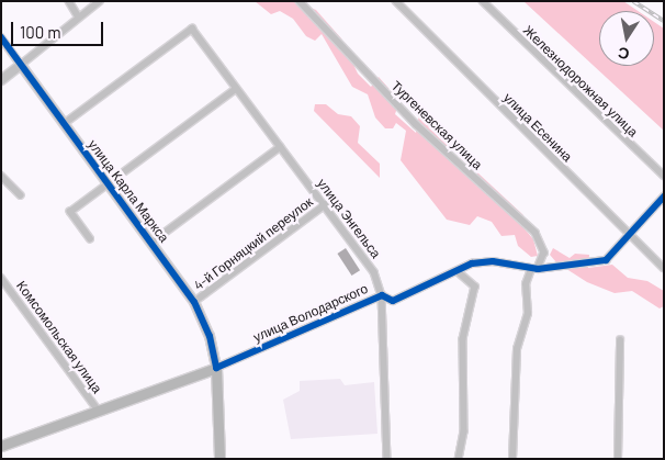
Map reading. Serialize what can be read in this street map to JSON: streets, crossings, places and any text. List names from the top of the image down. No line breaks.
{"streets":{"main road":["улица Карла Маркса","улица Володарского"],"street":["Железнодорожная улица","Тургеневская улица","улица Есенина","улица Энгельса","4-й Горняцкий переулок","Комсомольская улица"]},"crossings":[["Тургеневская улица","улица Володарского"],["улица Есенина","улица Володарского"],["улица Карла Маркса","улица Энгельса"],["улица Карла Маркса","4-й Горняцкий переулок"],["улица Карла Маркса","улица Володарского"],["улица Энгельса","4-й Горняцкий переулок"],["улица Энгельса","улица Володарского"],["улица Володарского","Комсомольская улица"]],"scale_bar":"100 m","north":"bottom"}
